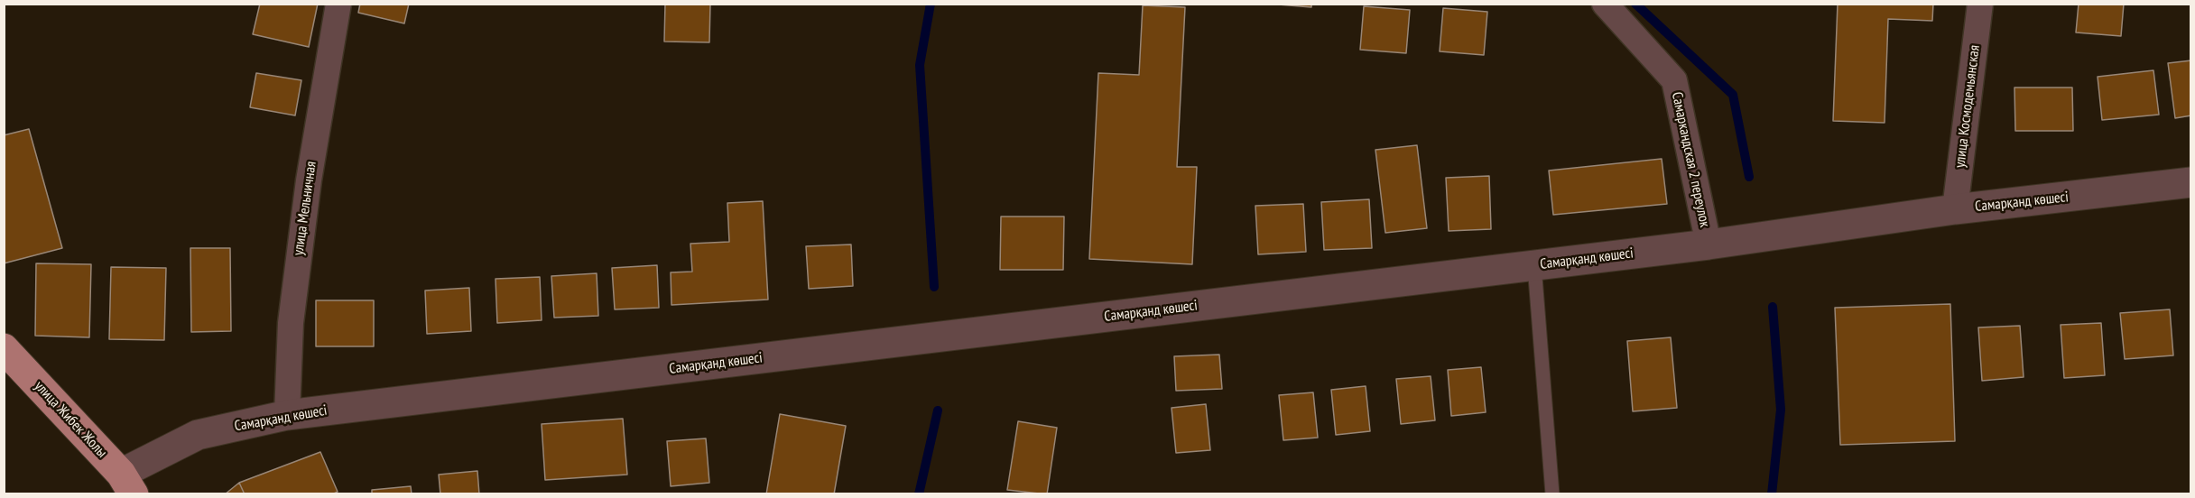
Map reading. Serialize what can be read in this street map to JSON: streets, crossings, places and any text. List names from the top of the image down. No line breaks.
{"streets":{"main road":["улица Жибек Жолы"],"street":["улица Космодемьянская","Самаркандская 2 переулок","Самарқанд көшесі","улица Мельничная"]},"crossings":[["улица Космодемьянская","Самарқанд көшесі"],["Самаркандская 2 переулок","Самарқанд көшесі"],["Самарқанд көшесі","улица Мельничная"],["Самарқанд көшесі","улица Жибек Жолы"]]}
